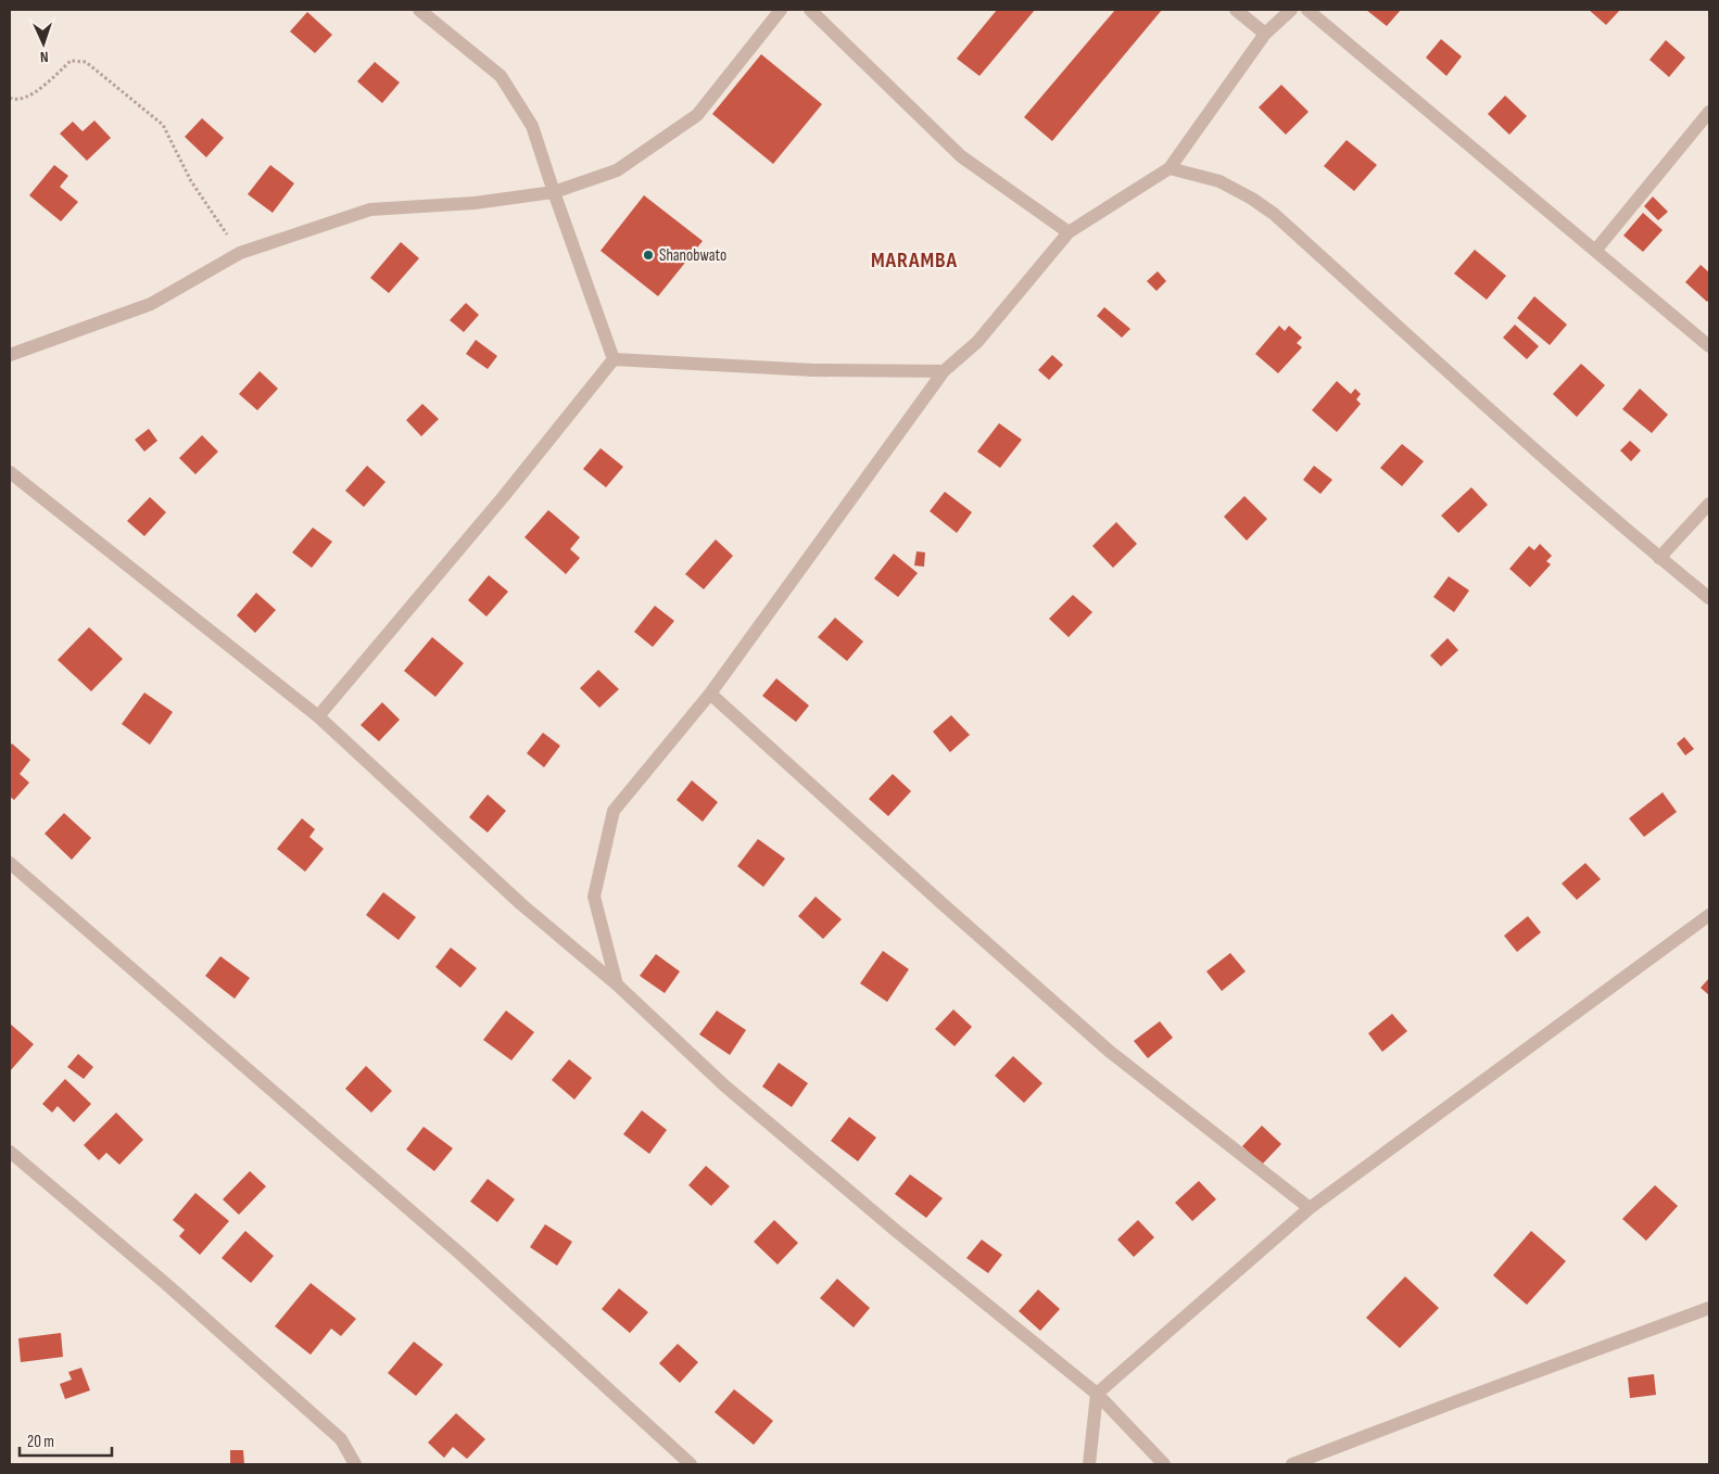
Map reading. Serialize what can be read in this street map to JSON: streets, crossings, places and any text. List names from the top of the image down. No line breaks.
{"districts":["MARAMBA"],"places":["Shanobwato"],"scale_bar":"20 m","north":"bottom"}
